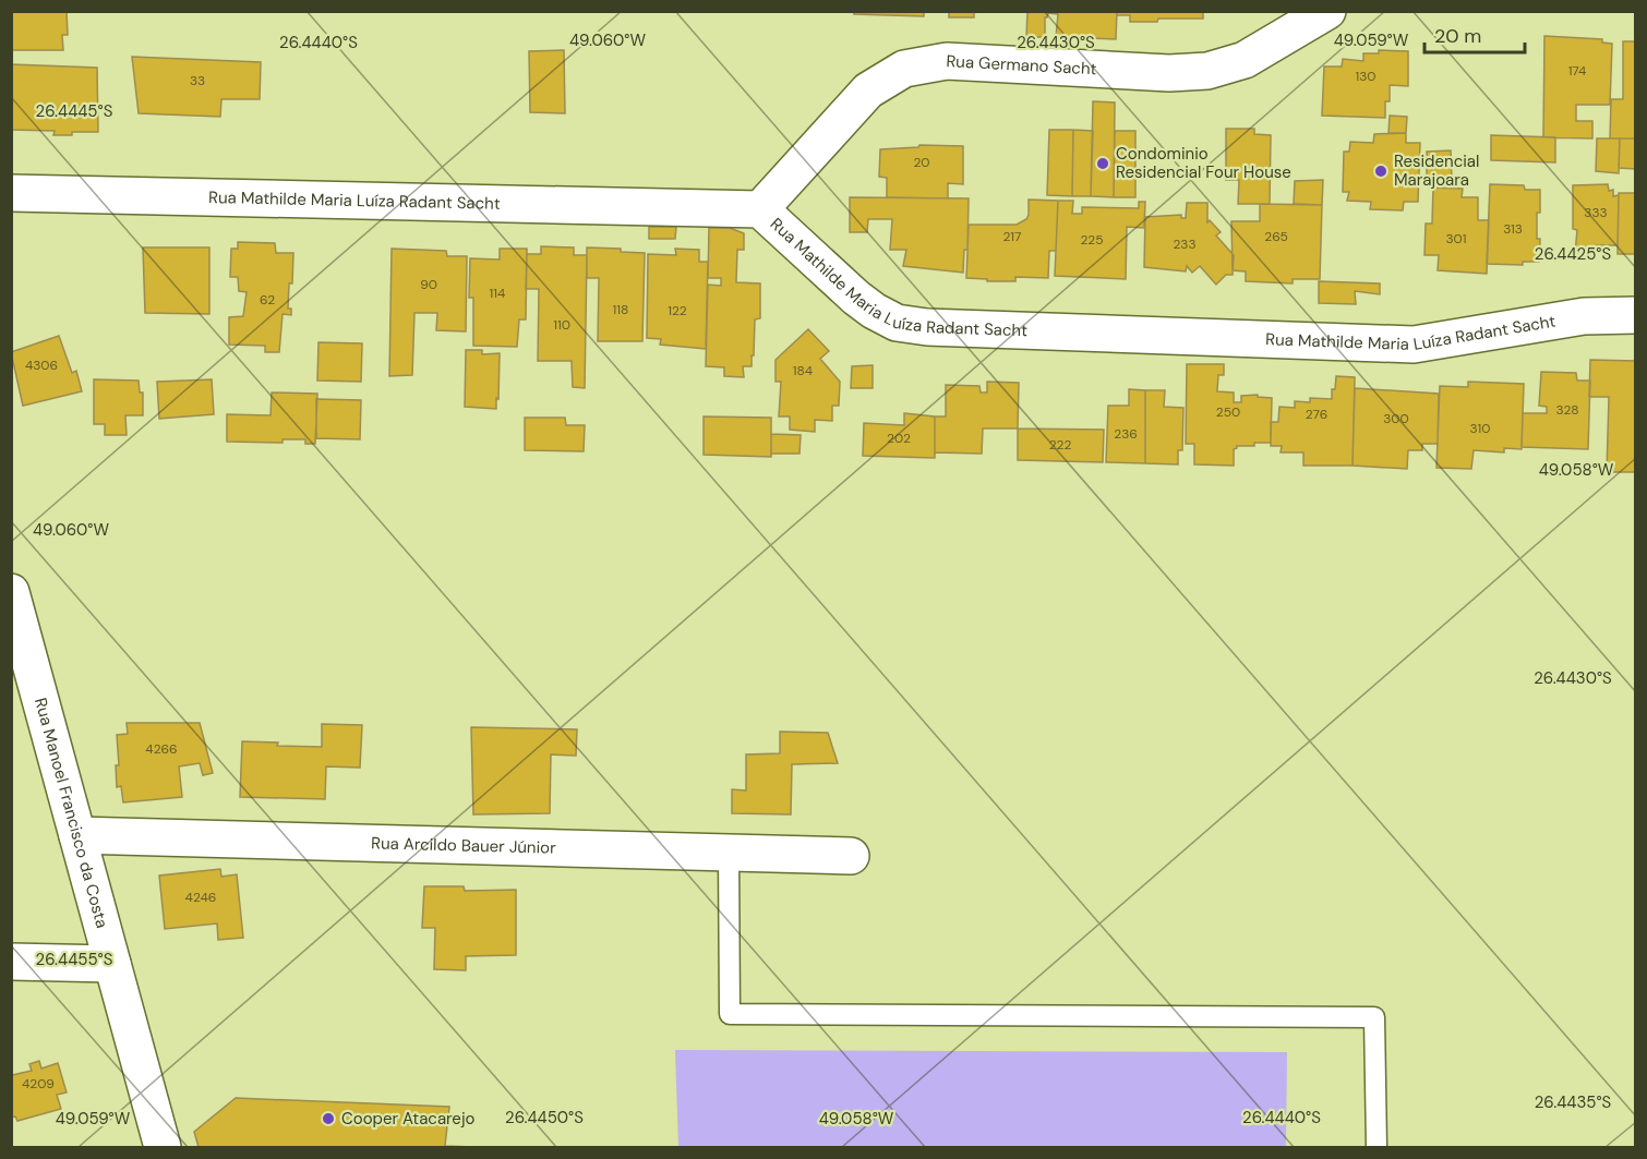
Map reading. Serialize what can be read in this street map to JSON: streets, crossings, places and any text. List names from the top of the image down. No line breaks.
{"streets":{"street":["Rua Germano Sacht","Rua Mathilde Maria Luíza Radant Sacht","Rua Manoel Francisco da Costa","Rua Arcildo Bauer Júnior"]},"crossings":[["Rua Germano Sacht","Rua Mathilde Maria Luíza Radant Sacht"],["Rua Manoel Francisco da Costa","Rua Arcildo Bauer Júnior"]],"places":["Condominio Residencial Four House","Residencial Marajoara","Cooper Atacarejo"],"house_numbers":["174","130","33","20","333","313","217","265","301","225","233","90","114","62","118","122","110","4306","184","328","250","276","300","310","236","202","222","4266","4246","4209"],"scale_bar":"20 m","coordinates":["49.060°W","49.059°W","26.4440°S","26.4430°S","26.4445°S","26.4425°S","49.058°W","26.4455°S","26.4435°S","26.4450°S"]}
